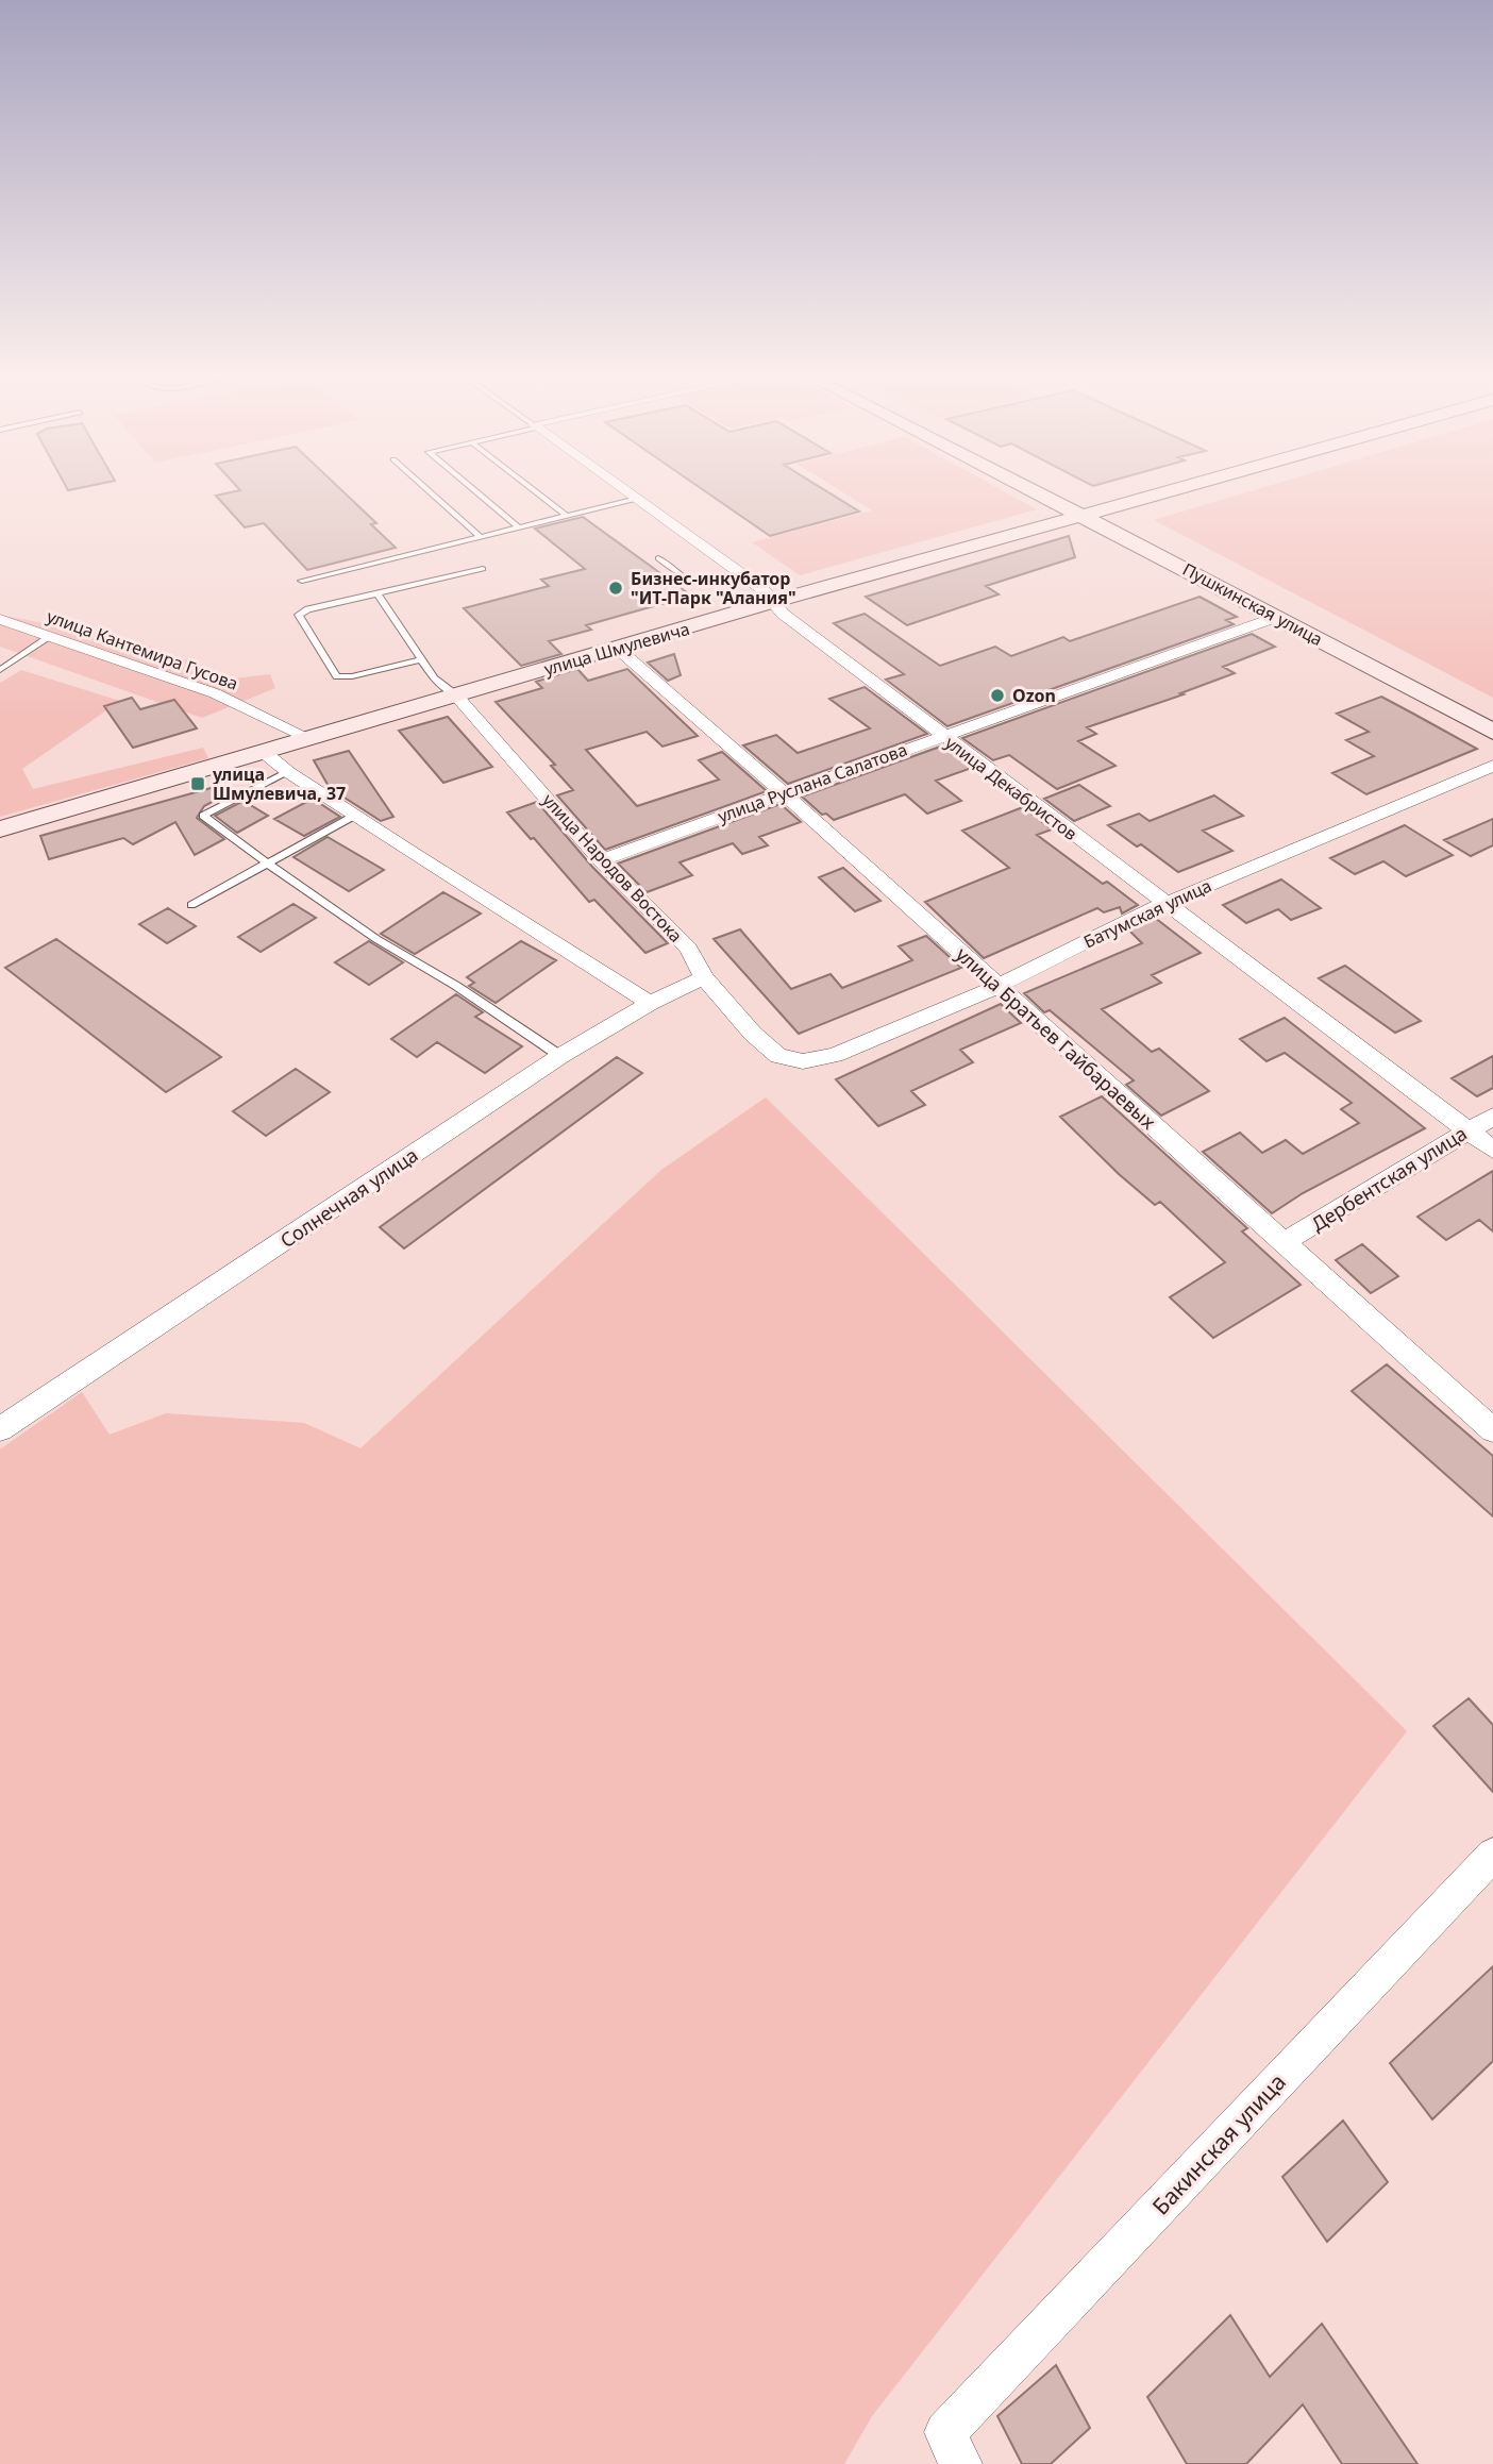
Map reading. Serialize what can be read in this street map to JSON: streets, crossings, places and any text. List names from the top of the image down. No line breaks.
{"streets":{"main road":["Пушкинская улица","улица Шмулевича"],"street":["улица Кантемира Гусова","улица Руслана Салатова","улица Декабристов","улица Народов Востока","Батумская улица","улица Братьев Гайбараевых","Дербентская улица","Солнечная улица","Бакинская улица"]},"crossings":[["Пушкинская улица","улица Шмулевича"],["Пушкинская улица","улица Руслана Салатова"],["улица Шмулевича","улица Кантемира Гусова"],["улица Шмулевича","улица Декабристов"],["улица Шмулевича","улица Народов Востока"],["улица Шмулевича","улица Братьев Гайбараевых"],["улица Руслана Салатова","улица Декабристов"],["улица Руслана Салатова","улица Народов Востока"],["улица Руслана Салатова","улица Братьев Гайбараевых"],["улица Декабристов","Батумская улица"],["улица Декабристов","Дербентская улица"],["улица Народов Востока","Батумская улица"],["улица Народов Востока","Солнечная улица"],["Батумская улица","улица Братьев Гайбараевых"],["улица Братьев Гайбараевых","Дербентская улица"]],"places":{"other":["Бизнес-инкубатор \"ИТ-Парк \"Алания\"","Ozon"],"transit":["улица Шмулевича, 37"]}}
